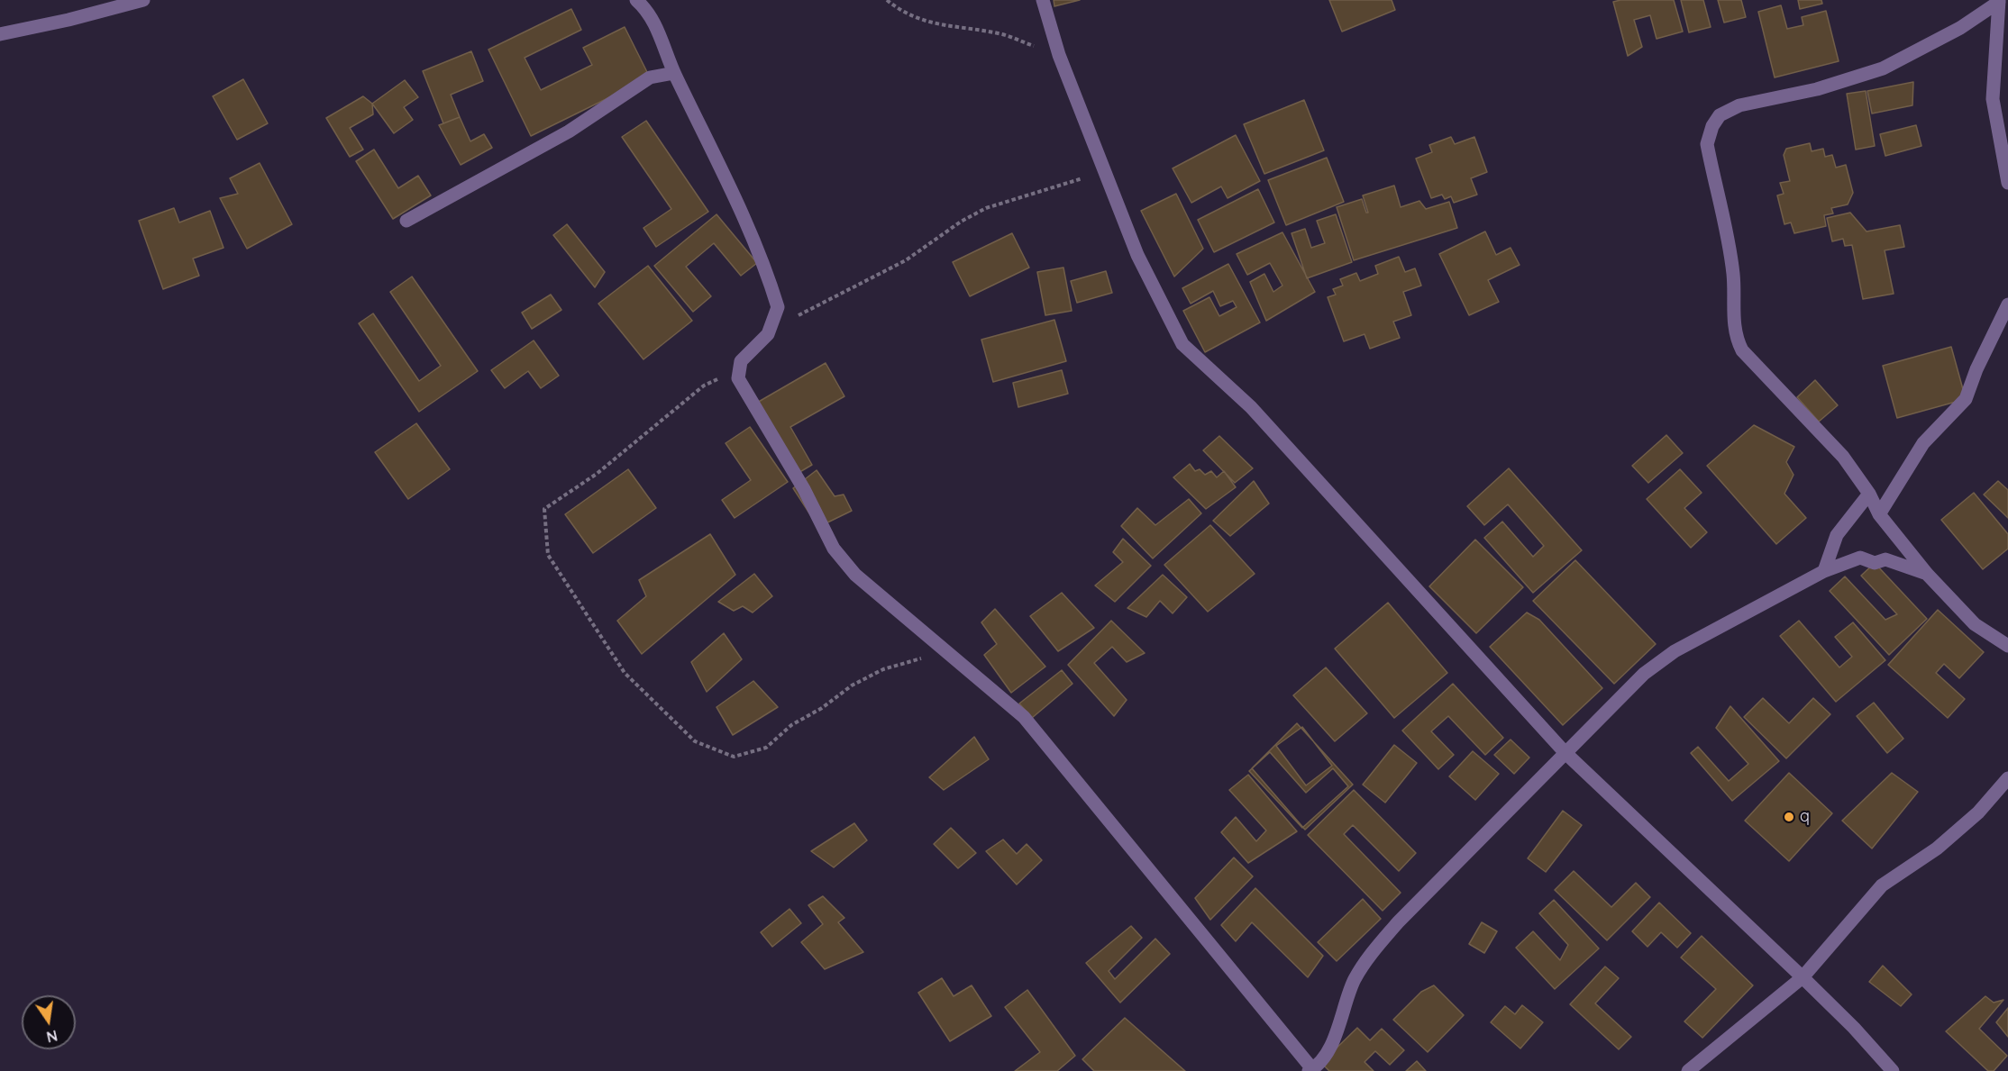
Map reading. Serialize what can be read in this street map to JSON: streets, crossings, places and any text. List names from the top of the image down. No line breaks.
{"places":["q"],"north":"bottom"}
